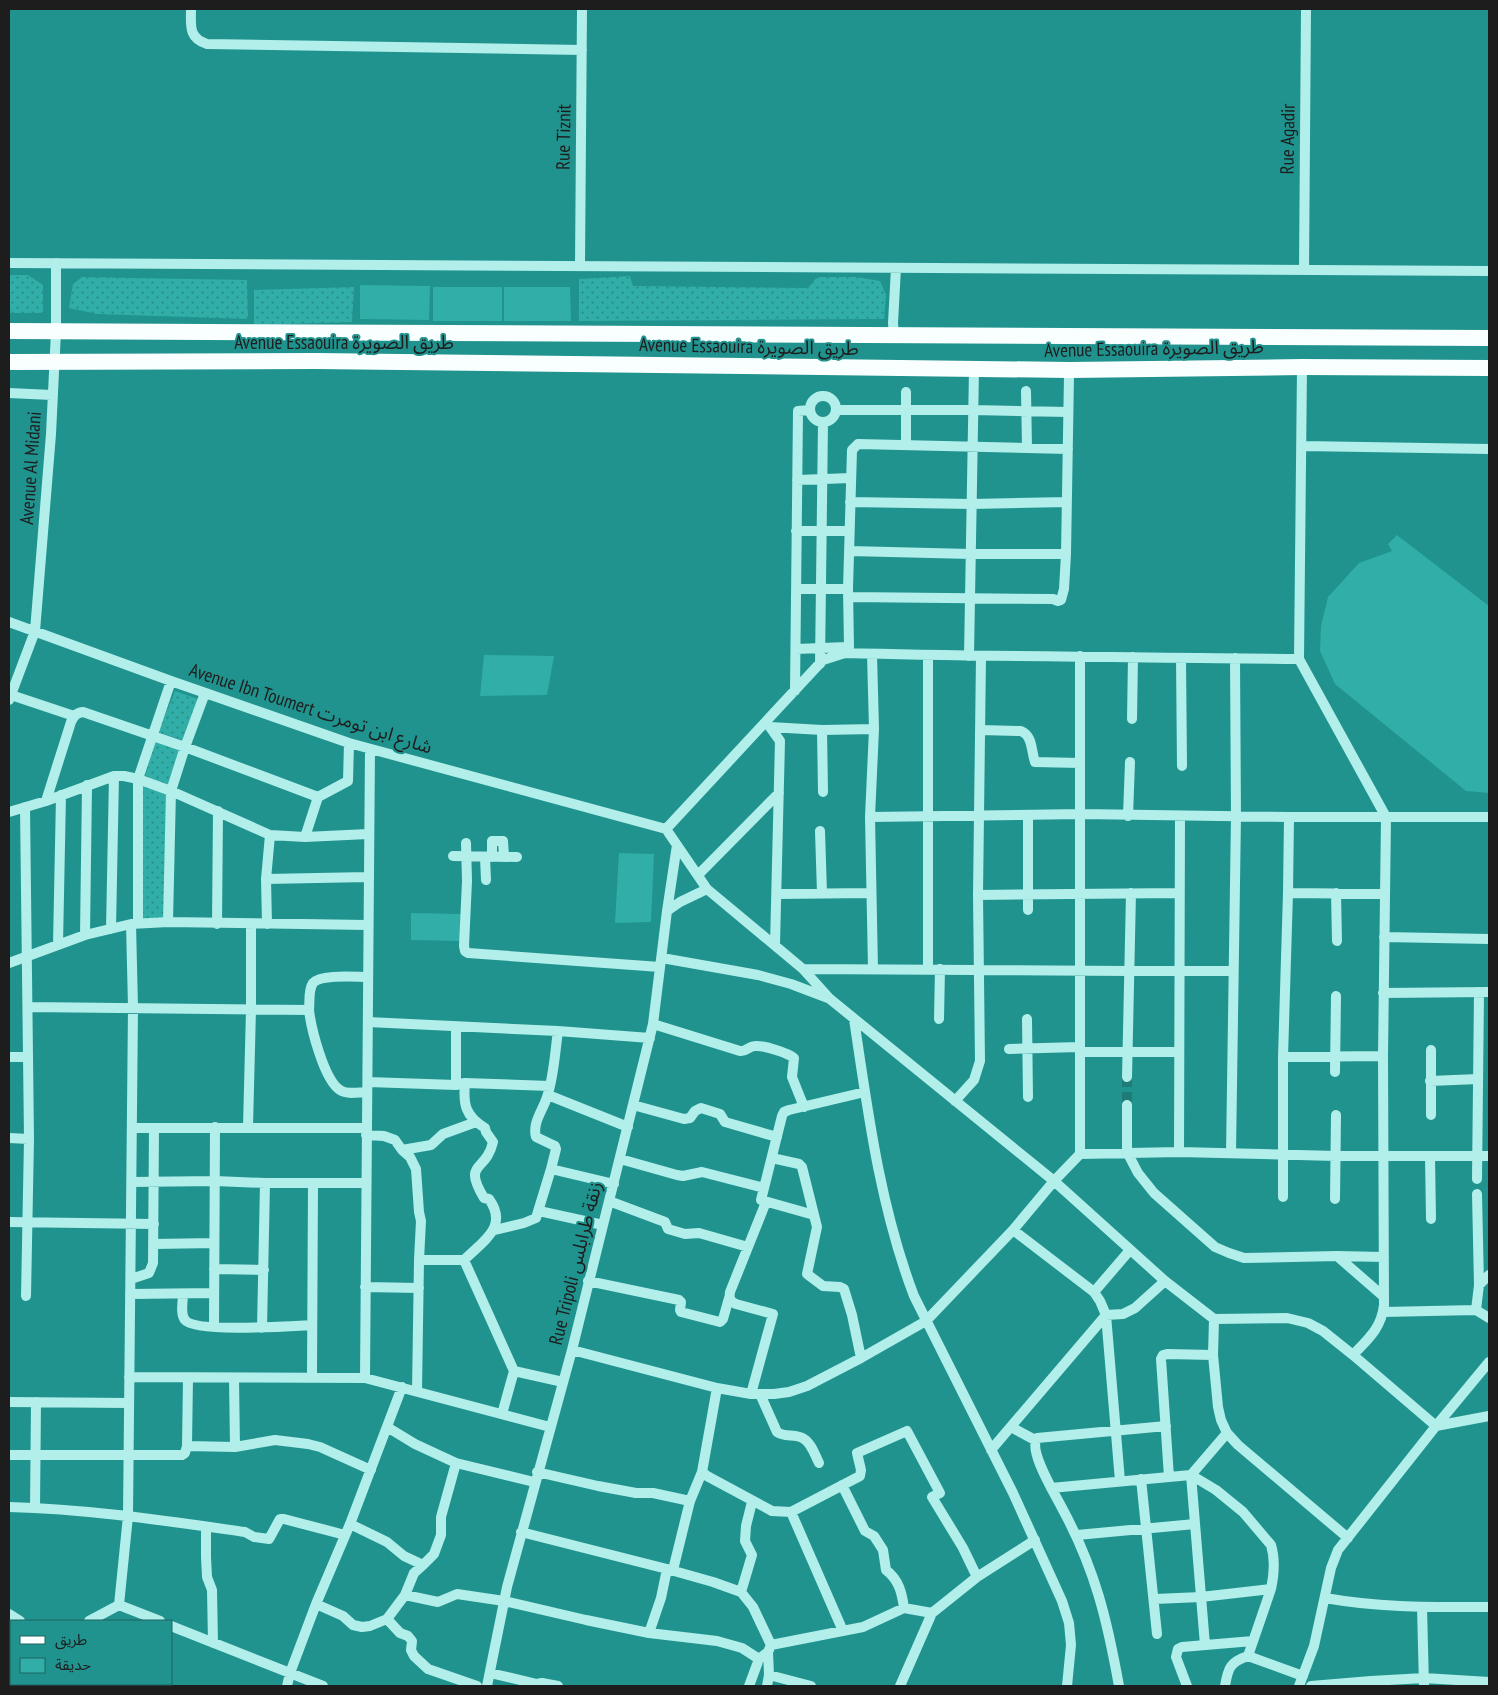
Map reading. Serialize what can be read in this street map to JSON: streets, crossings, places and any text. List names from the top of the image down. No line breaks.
{"streets":{"main road":["Avenue Essaouira طريق الصويرة"],"street":["Rue Tiznit","Rue Agadir","Avenue Al Midani","Avenue Ibn Toumert شارع ابن تومرت","Rue Tripoli زنقة طرابلس"]},"crossings":[["Avenue Essaouira طريق الصويرة","Avenue Al Midani"],["Avenue Al Midani","Avenue Ibn Toumert شارع ابن تومرت"]],"legend":["طريق","حديقة"]}
